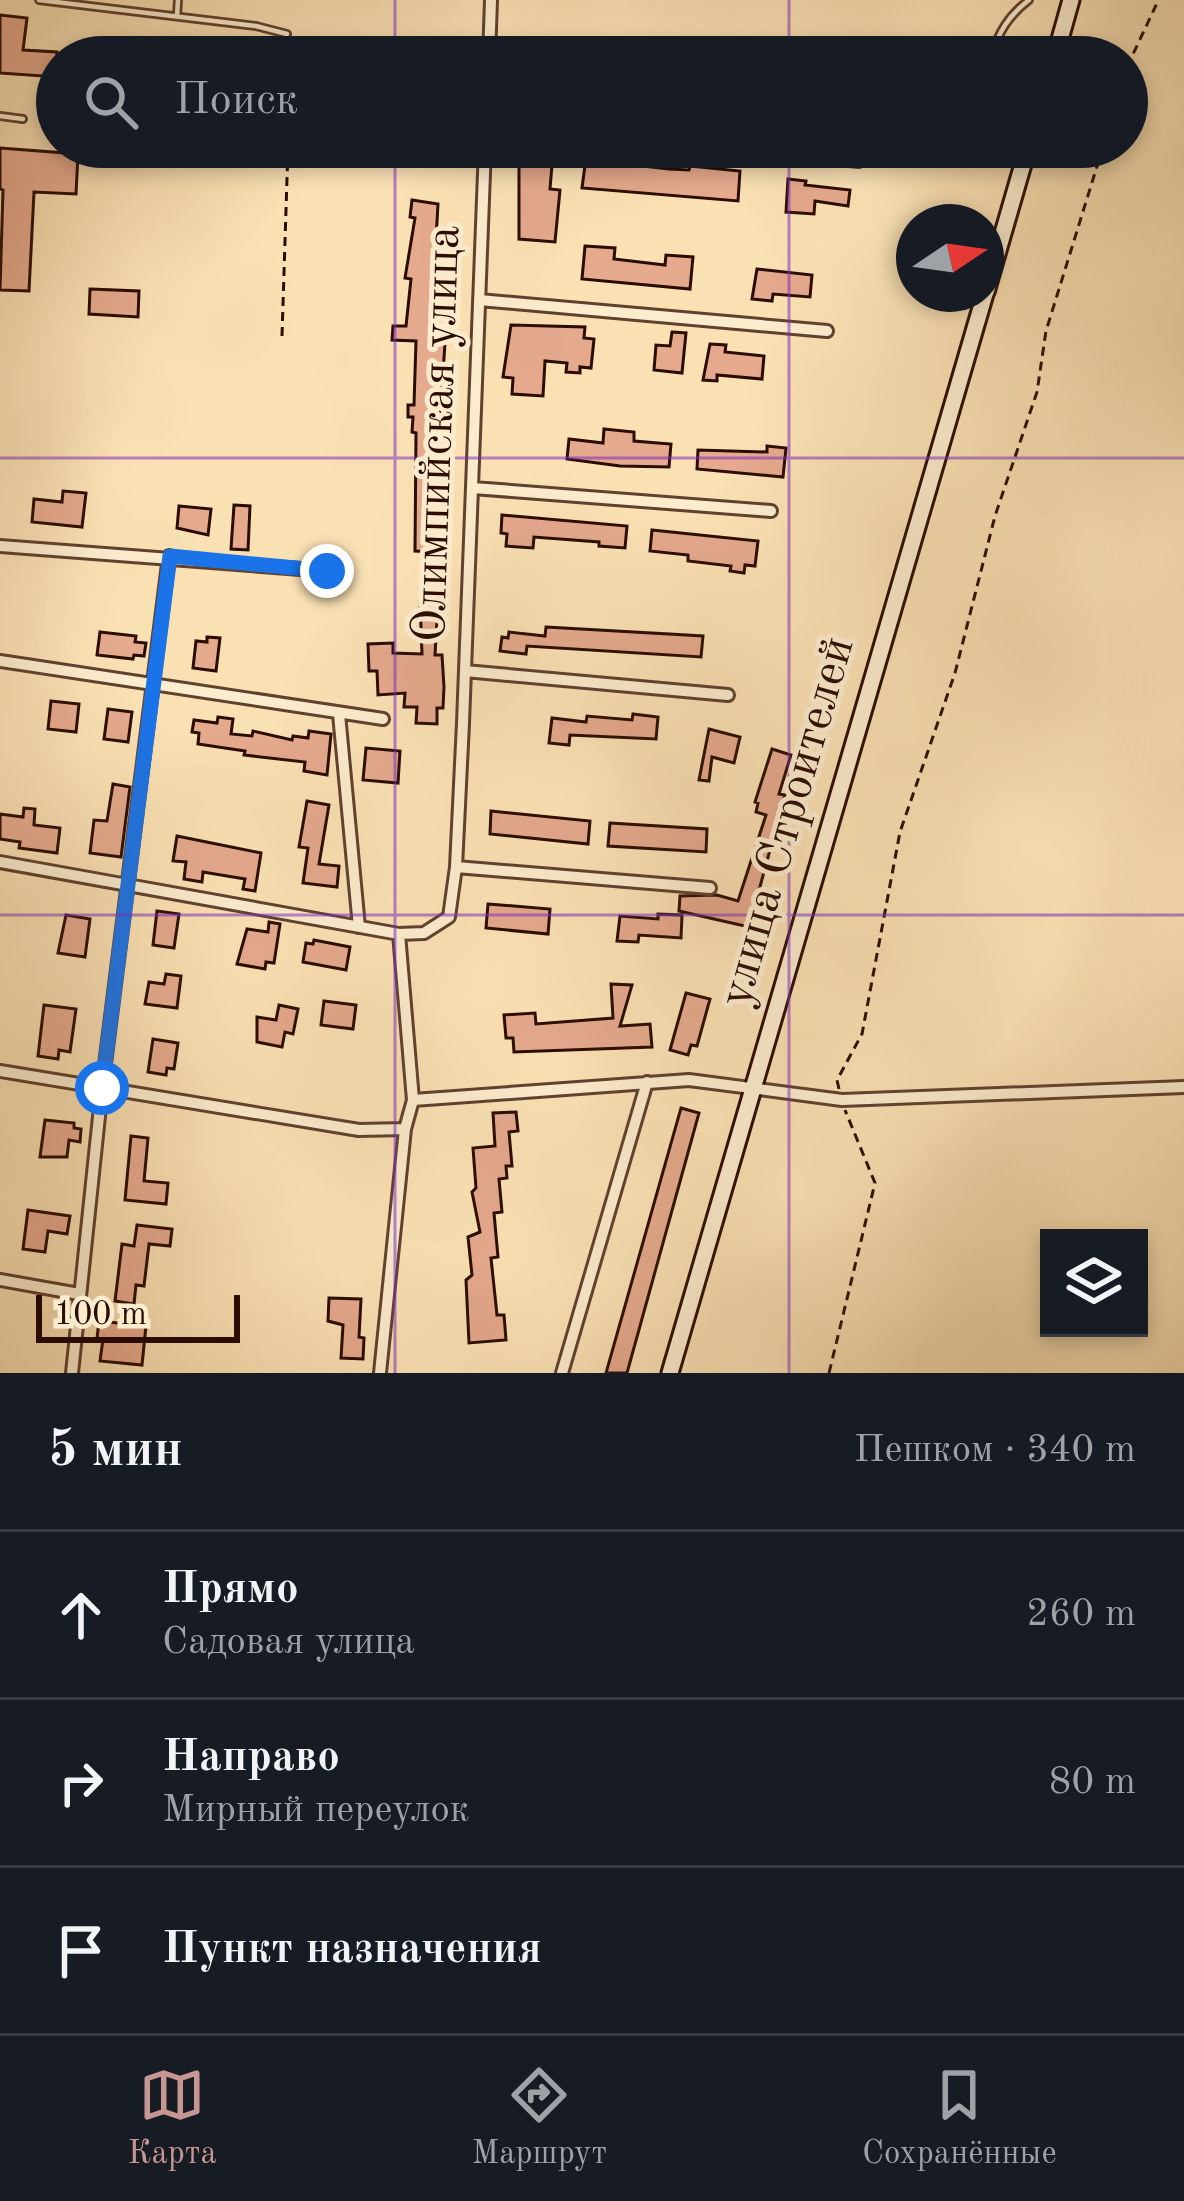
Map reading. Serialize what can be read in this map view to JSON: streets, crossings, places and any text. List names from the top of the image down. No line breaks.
{"streets":{"main road":["улица Строителей"],"street":["Олимпийская улица"]},"scale_bar":"100 m","north":"right","page":{"search":"Поиск","scale":"100 m","heading":["5 мин","Пешком · 340 m"],"list":[["Прямо","Садовая улица","260 m"],["Направо","Мирный переулок","80 m"],"Пункт назначения"],"nav":["Карта","Маршрут","Сохранённые"]}}
